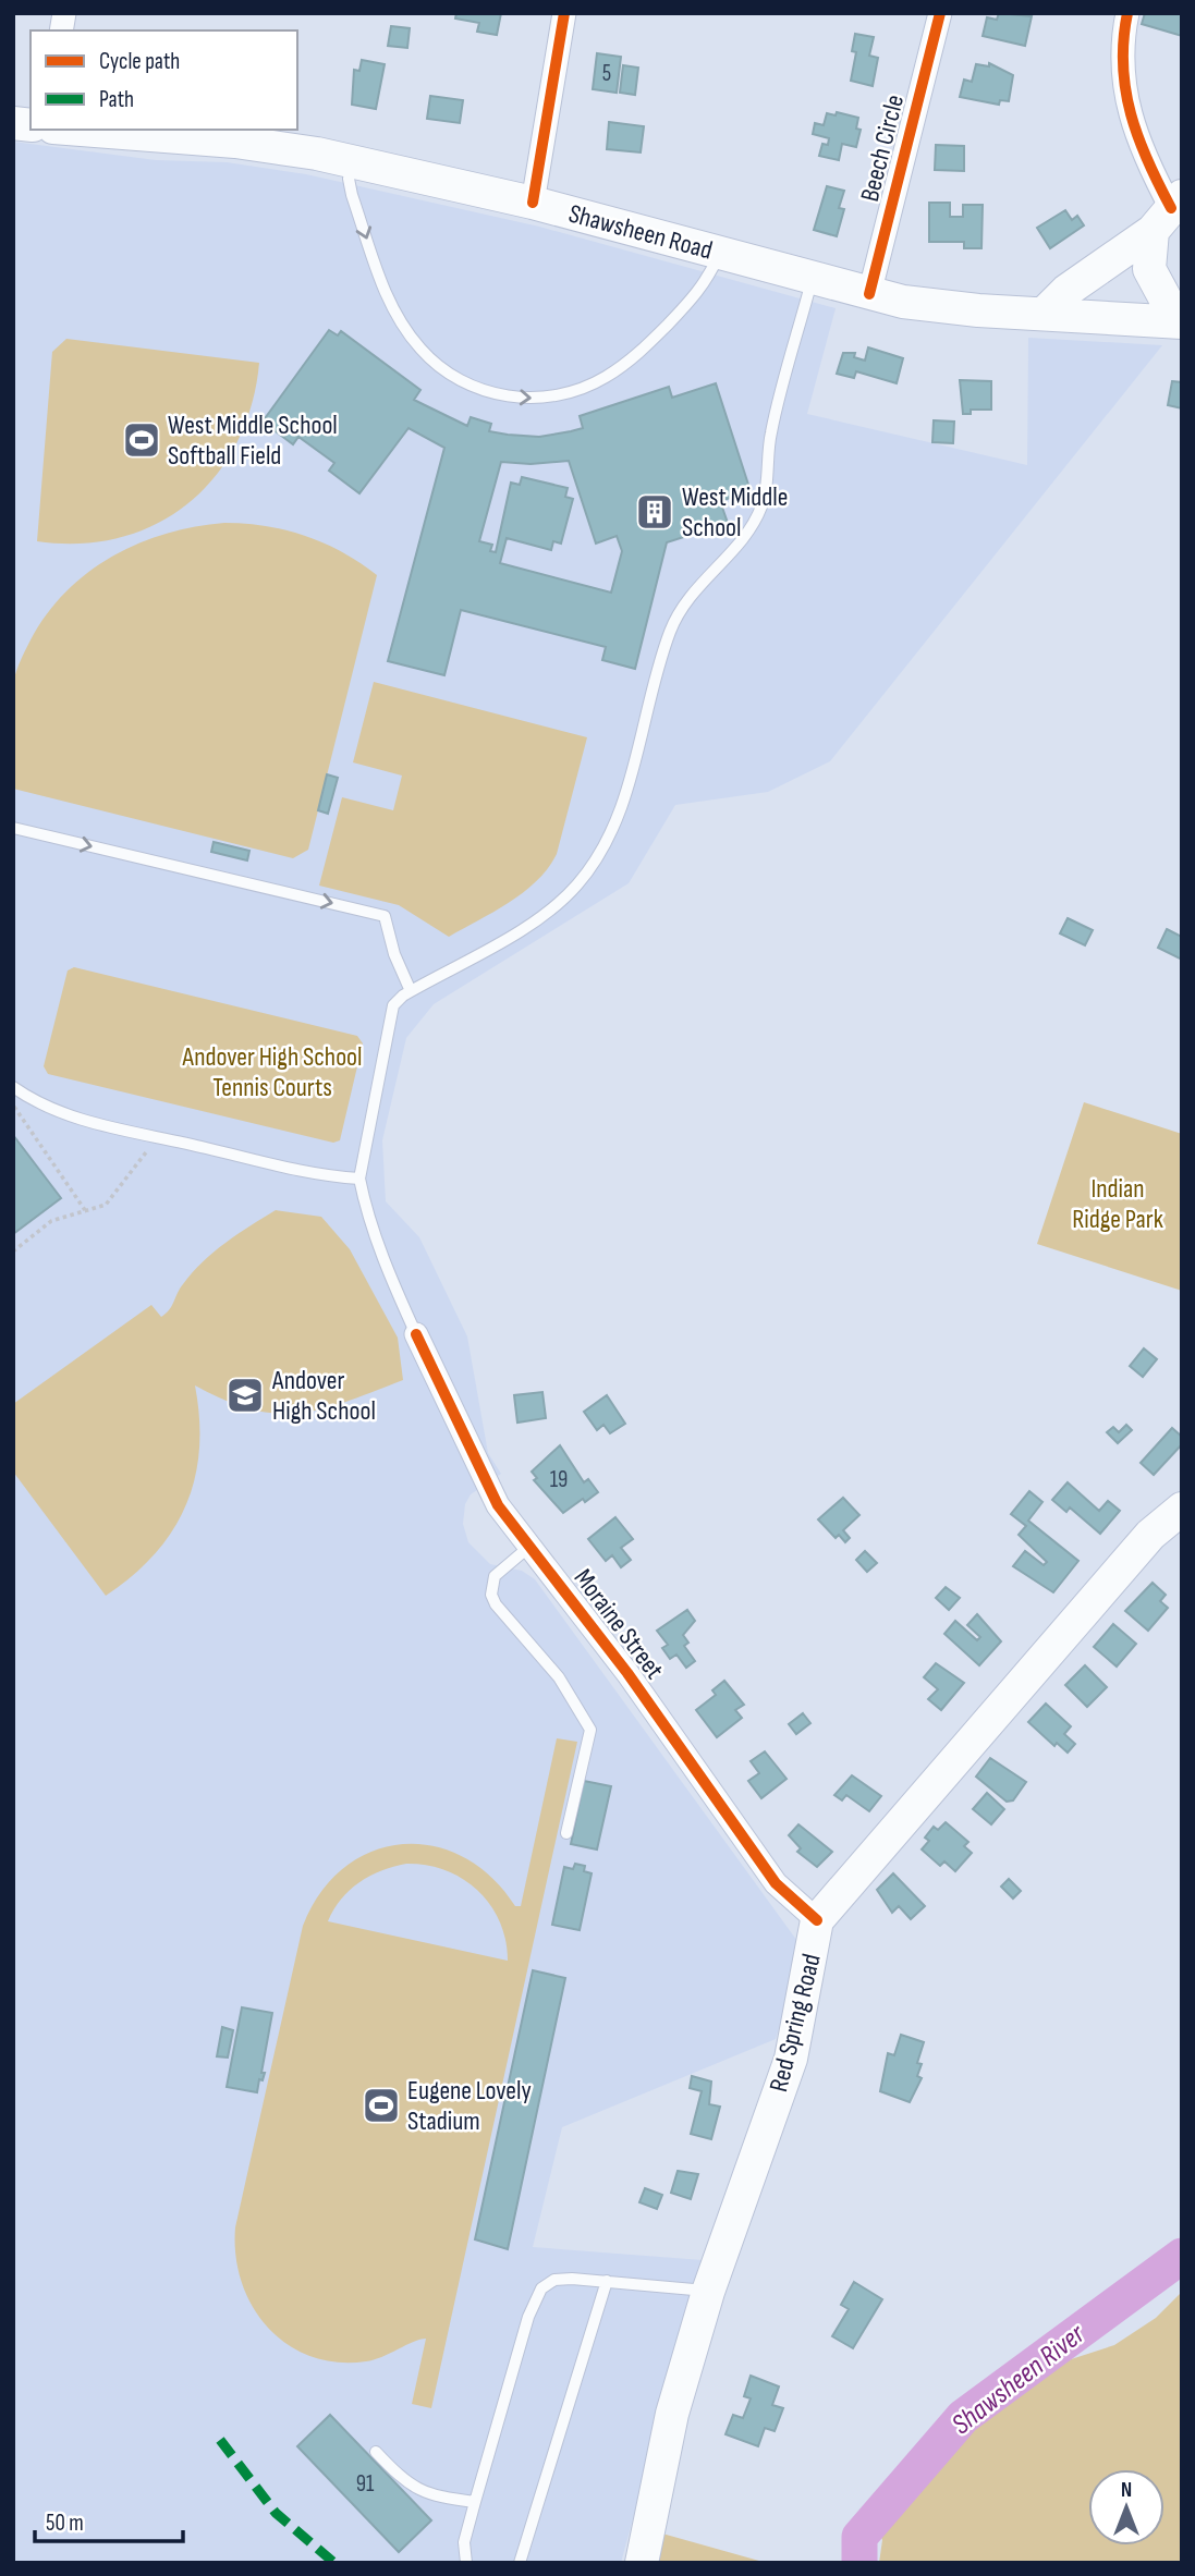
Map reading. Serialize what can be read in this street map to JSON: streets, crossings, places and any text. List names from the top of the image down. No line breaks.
{"streets":{"main road":["Shawsheen Road","Red Spring Road"],"street":["Beech Circle","Moraine Street"]},"crossings":[["Beech Circle","Shawsheen Road"],["Moraine Street","Red Spring Road"]],"water":["Shawsheen River"],"parks":["Andover High School Tennis Courts","Indian Ridge Park"],"places":{"sports":["West Middle School Softball Field","Eugene Lovely Stadium"],"building":["West Middle School"],"school or university":["Andover High School"]},"house_numbers":["5","19","91"],"legend":["Cycle path","Path"],"scale_bar":"50 m","north":"top"}
